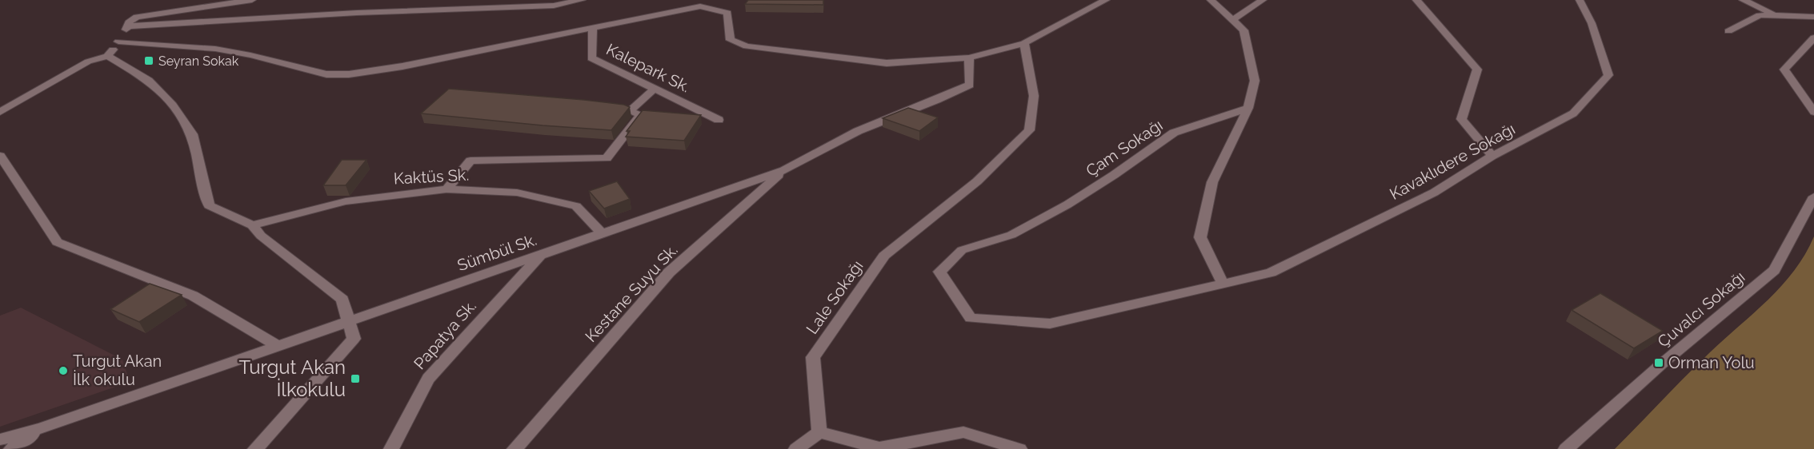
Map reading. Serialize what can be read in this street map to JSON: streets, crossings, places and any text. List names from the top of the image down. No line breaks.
{"streets":{"street":["Kalepark Sk.","Çam Sokağı","Kavaklıdere Sokağı","Kaktüs Sk.","Sümbül Sk.","Kestane Suyu Sk.","Lale Sokağı","Çuvalcı Sokağı","Papatya Sk."]},"crossings":[["Çam Sokağı","Kavaklıdere Sokağı"],["Kaktüs Sk.","Sümbül Sk."],["Sümbül Sk.","Kestane Suyu Sk."],["Sümbül Sk.","Papatya Sk."]],"places":{"transit":["Seyran Sokak","Orman Yolu","Turgut Akan İlkokulu"],"other":["Turgut Akan İlk okulu"]}}
